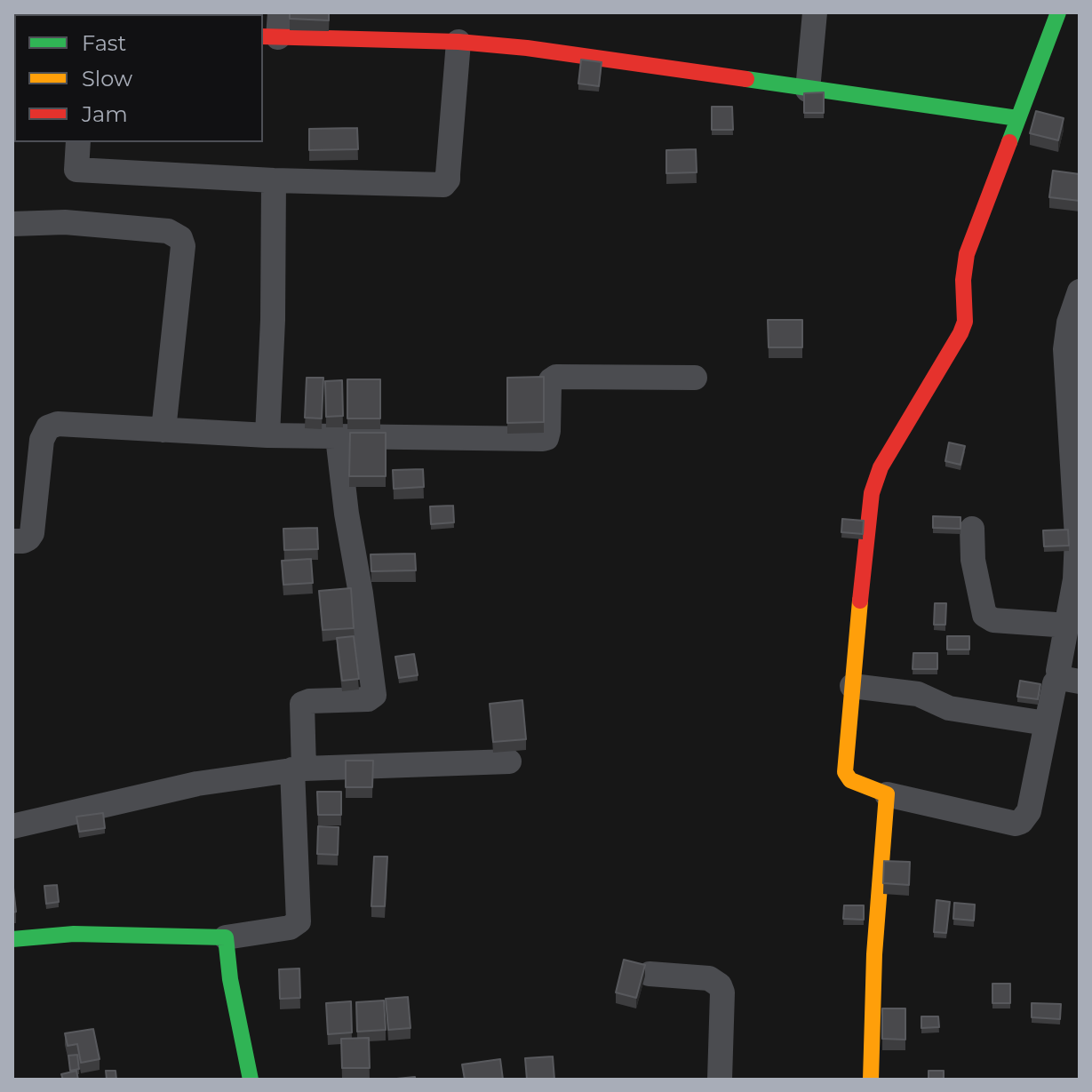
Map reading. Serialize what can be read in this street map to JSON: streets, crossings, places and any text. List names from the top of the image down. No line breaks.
{"legend":["Fast","Slow","Jam"]}
